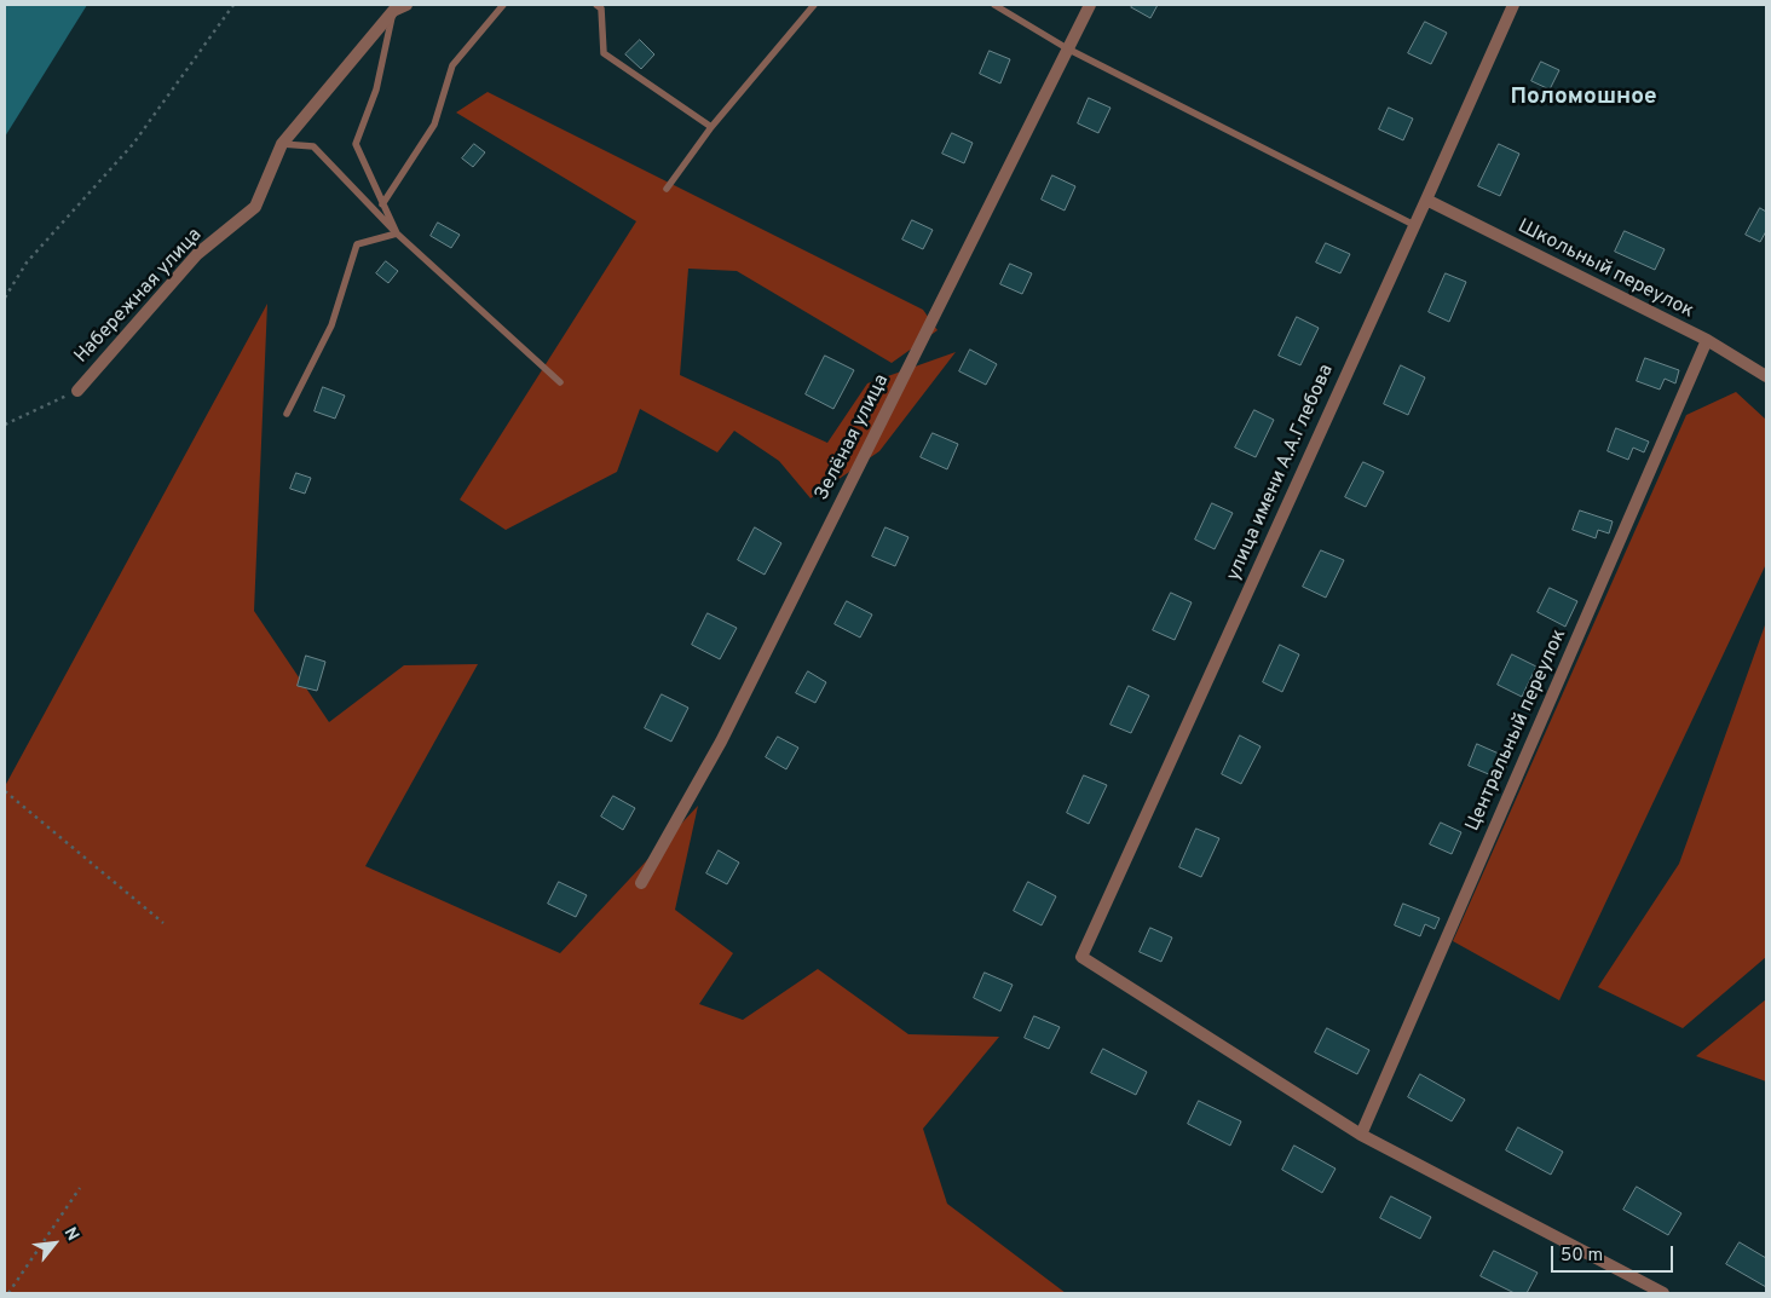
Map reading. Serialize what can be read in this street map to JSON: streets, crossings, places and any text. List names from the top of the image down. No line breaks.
{"streets":{"street":["Школьный переулок","Набережная улица","Зелёная улица","улица имени А.А.Глебова","Центральный переулок"]},"crossings":[["Школьный переулок","улица имени А.А.Глебова"],["Школьный переулок","Центральный переулок"],["улица имени А.А.Глебова","Центральный переулок"]],"districts":["Поломошное"],"scale_bar":"50 m","north":"top right"}
